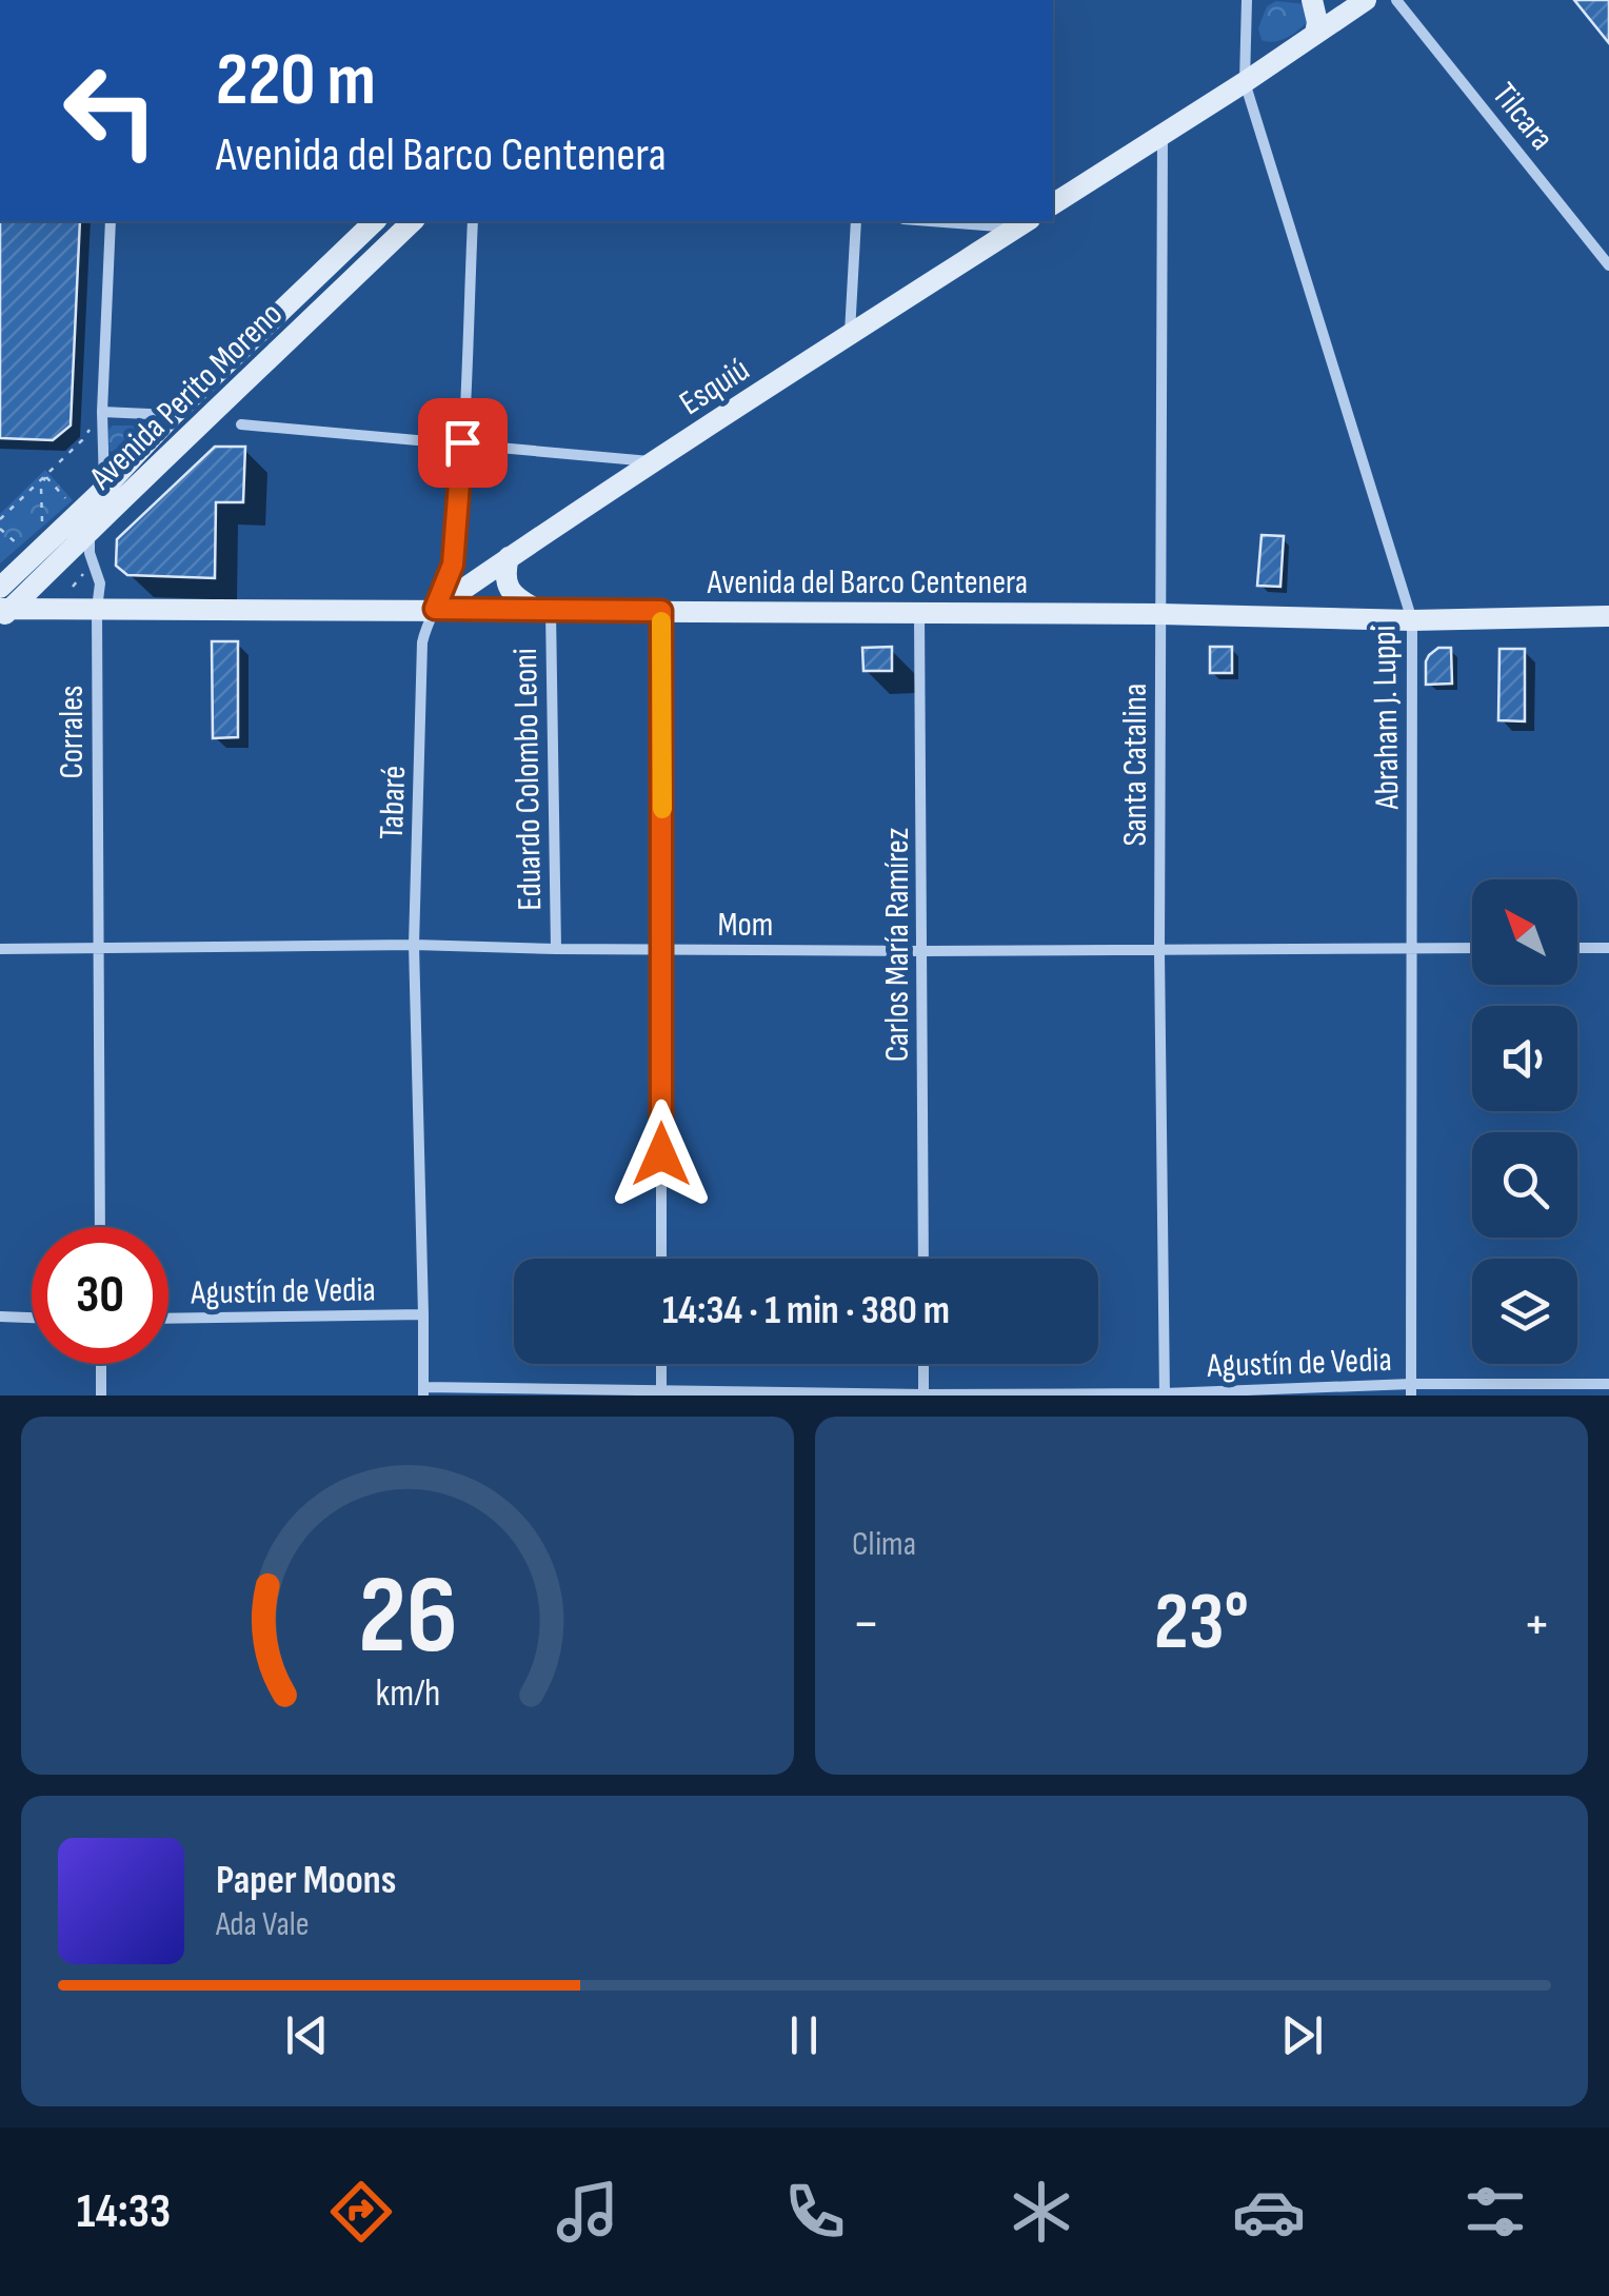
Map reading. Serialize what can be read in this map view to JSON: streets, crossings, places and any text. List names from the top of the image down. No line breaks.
{"streets":{"main road":["Esquiú","Avenida Perito Moreno","Avenida del Barco Centenera"],"street":["Tilcara","Abraham J. Luppi","Corrales","Santa Catalina","Eduardo Colombo Leoni","Tabaré","Mom","Carlos María Ramírez","Agustín de Vedia"]},"crossings":[["Esquiú","Avenida del Barco Centenera"],["Esquiú","Tabaré"],["Avenida Perito Moreno","Avenida del Barco Centenera"],["Avenida Perito Moreno","Corrales"],["Avenida del Barco Centenera","Abraham J. Luppi"],["Avenida del Barco Centenera","Corrales"],["Avenida del Barco Centenera","Santa Catalina"],["Avenida del Barco Centenera","Eduardo Colombo Leoni"],["Avenida del Barco Centenera","Tabaré"],["Avenida del Barco Centenera","Carlos María Ramírez"],["Abraham J. Luppi","Mom"],["Abraham J. Luppi","Agustín de Vedia"],["Corrales","Mom"],["Santa Catalina","Mom"],["Santa Catalina","Agustín de Vedia"],["Eduardo Colombo Leoni","Mom"],["Tabaré","Mom"],["Tabaré","Agustín de Vedia"],["Mom","Carlos María Ramírez"]],"north":"top left","page":{"turn":["220 m","Avenida del Barco Centenera"],"limit":"30","trip":"14:34 · 1 min · 380 m","tile":"Clima","heat":["−","23°","+"],"song":["Paper Moons","Ada Vale"],"tabs":"14:33","gauge":["26","km/h"]}}
